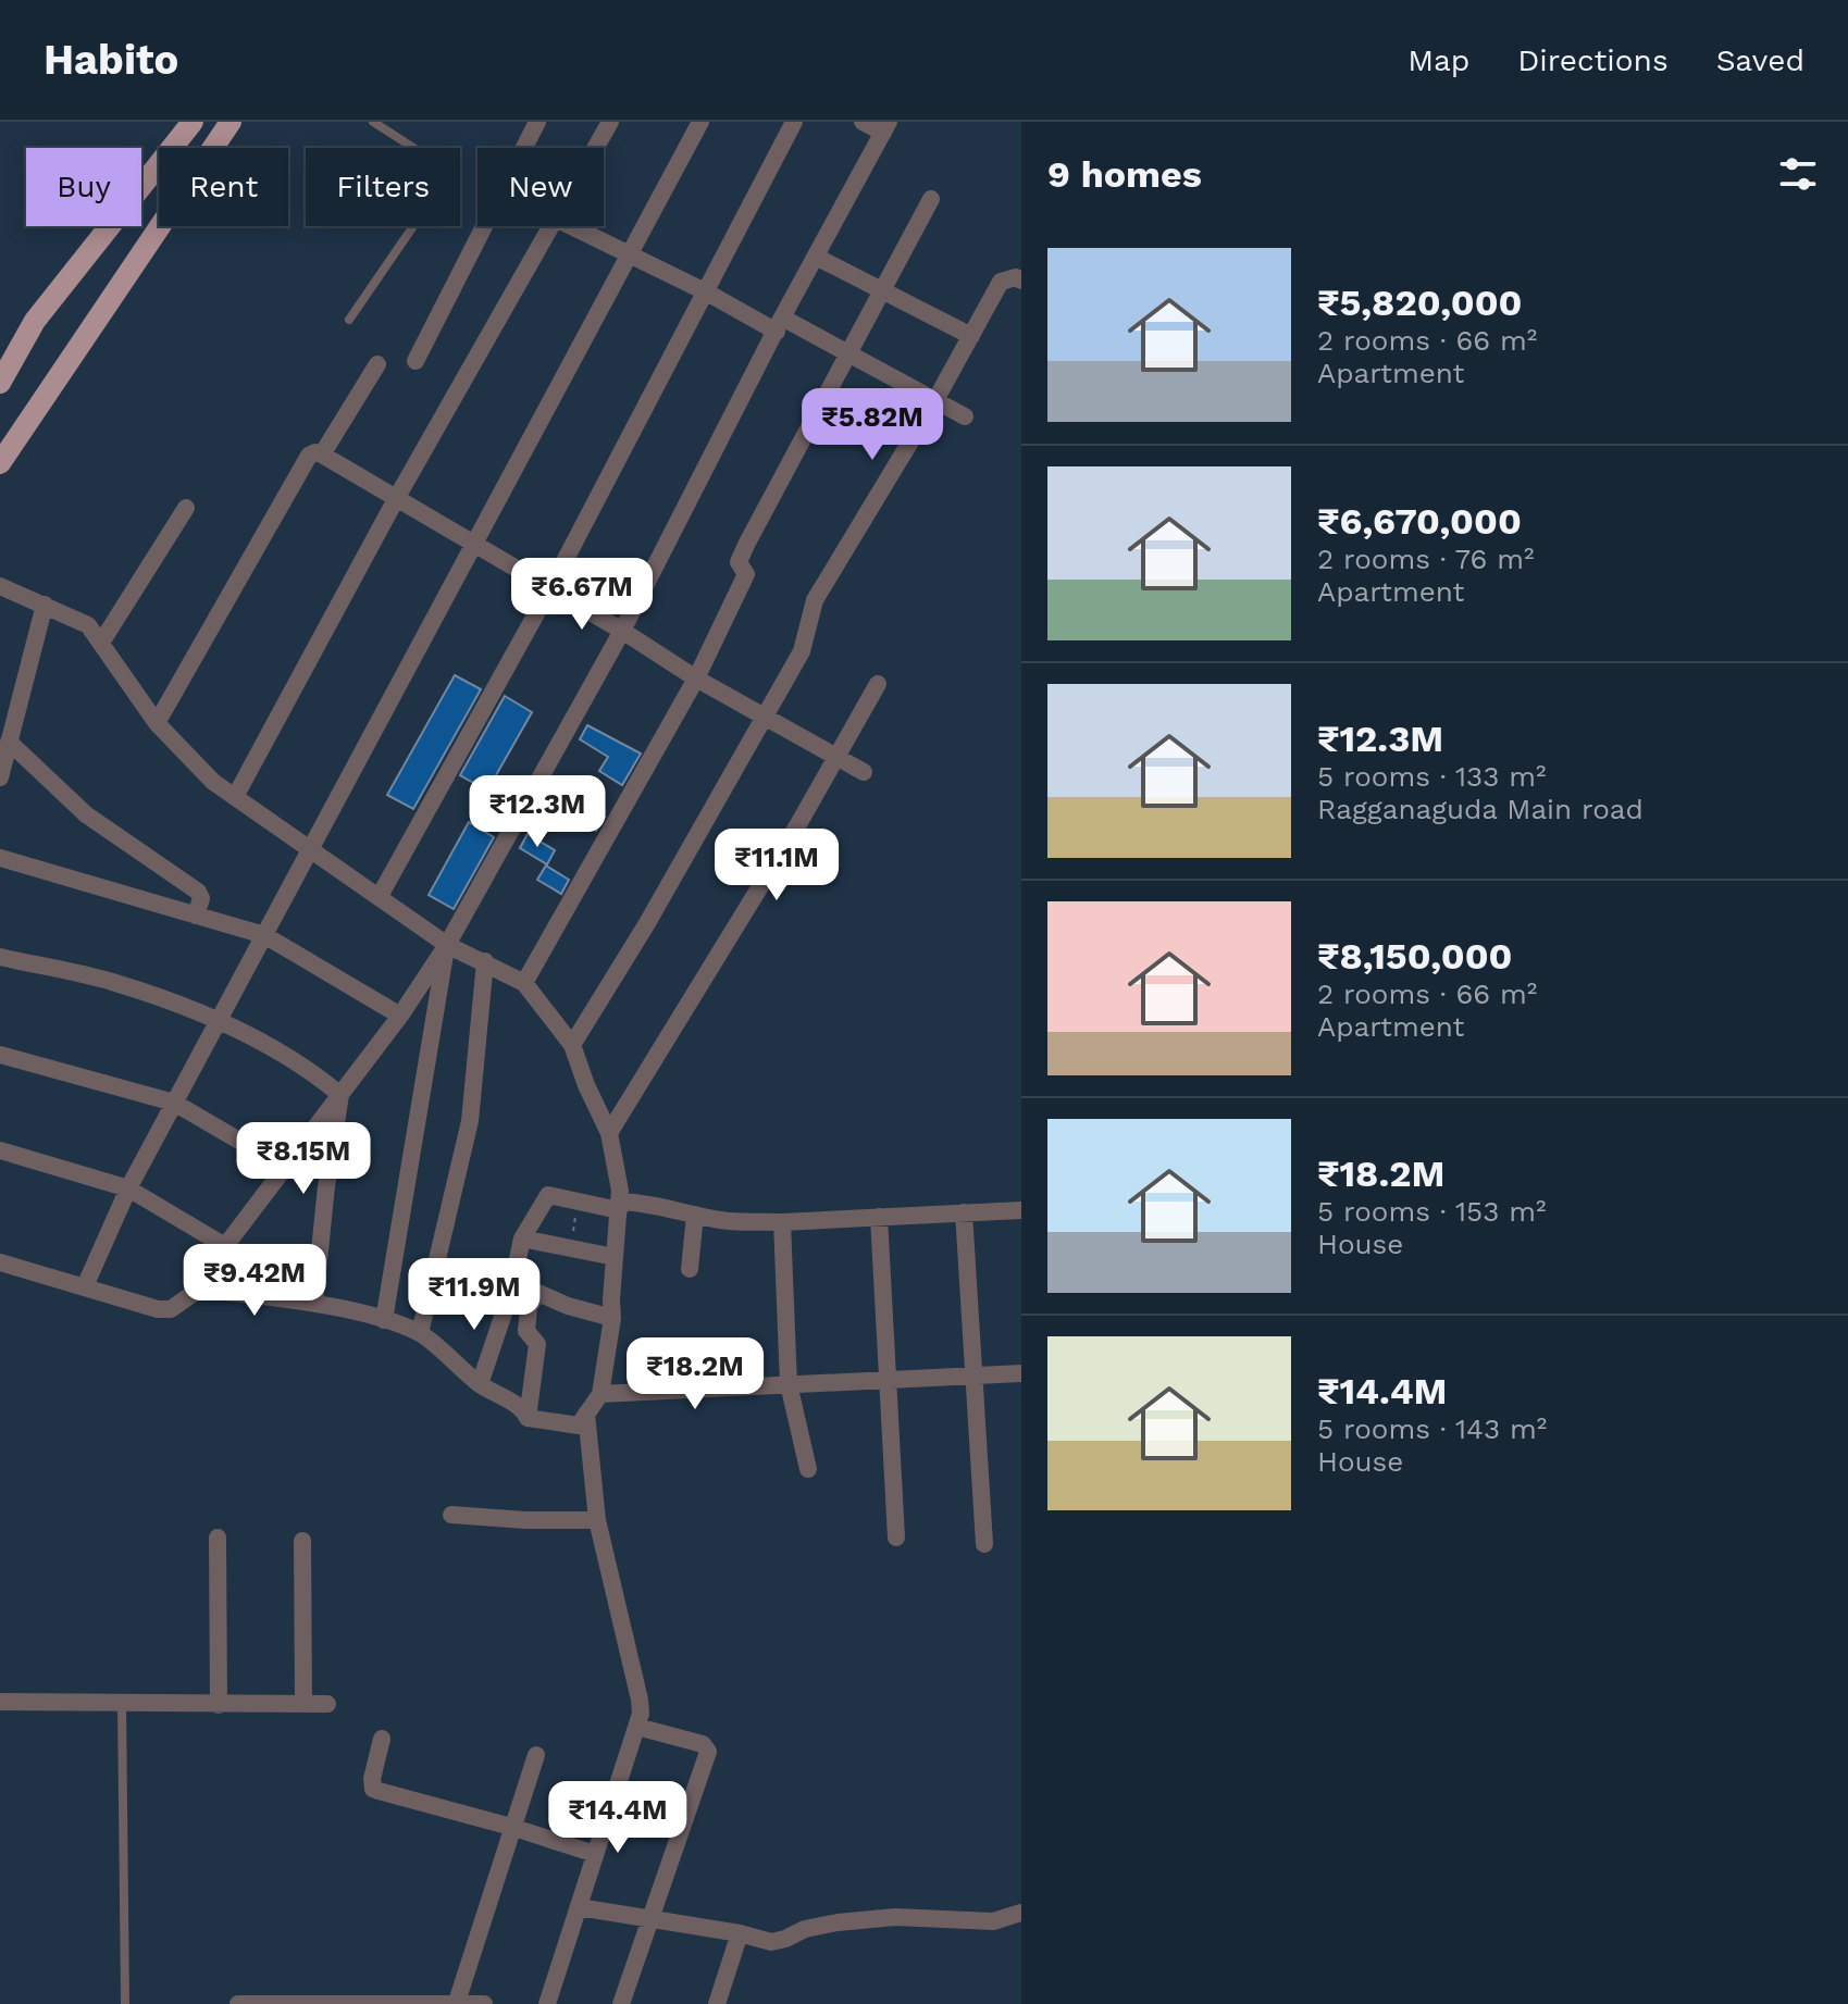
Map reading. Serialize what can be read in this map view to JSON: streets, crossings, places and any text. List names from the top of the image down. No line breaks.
{"page":{"header":"Habito","nav":["Map","Directions","Saved"],"heading":"9 homes","chip":["Buy","Rent","Filters","New"],"list":[{"name":"₹5,820,000","note":"2 rooms · 66 m² · Apartment"},{"name":"₹6,670,000","note":"2 rooms · 76 m² · Apartment"},{"name":"₹12.3M","note":"5 rooms · 133 m² · Ragganaguda Main road"},{"name":"₹8,150,000","note":"2 rooms · 66 m² · Apartment"},{"name":"₹18.2M","note":"5 rooms · 153 m² · House"},{"name":"₹14.4M","note":"5 rooms · 143 m² · House"}],"price":["₹5.82M","₹6.67M","₹12.3M","₹11.1M","₹8.15M","₹9.42M","₹11.9M","₹18.2M","₹14.4M"]}}
